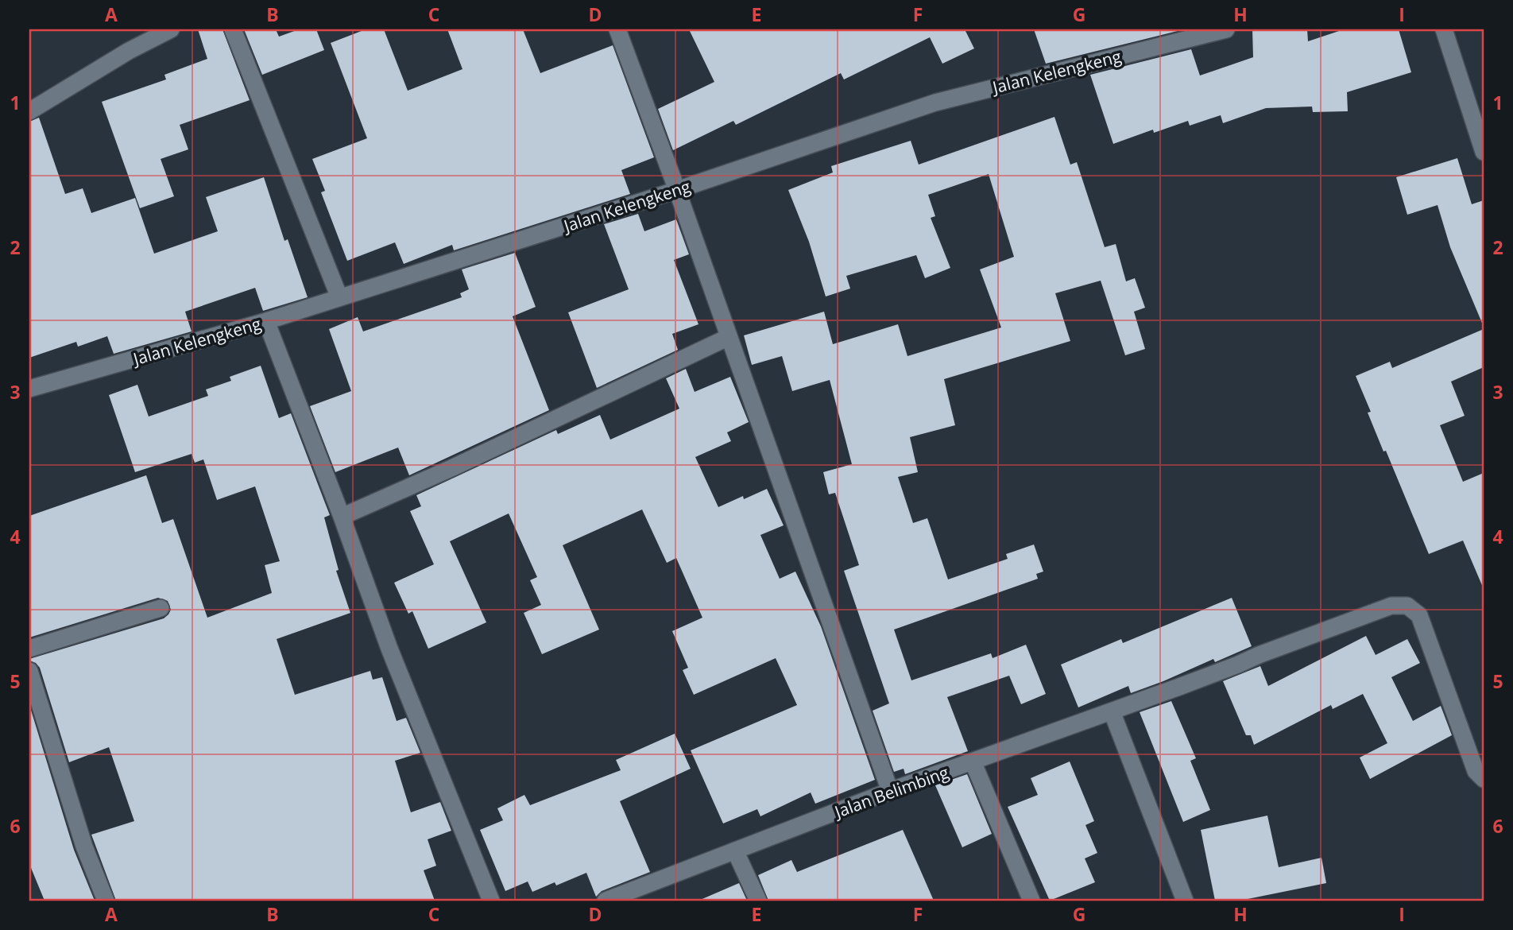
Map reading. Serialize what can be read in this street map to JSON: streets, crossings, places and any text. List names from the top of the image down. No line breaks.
{"streets":{"street":["Jalan Kelengkeng","Jalan Belimbing"]},"grid":{"columns":["A","B","C","D","E","F","G","H","I"],"rows":["1","2","3","4","5","6"]}}
